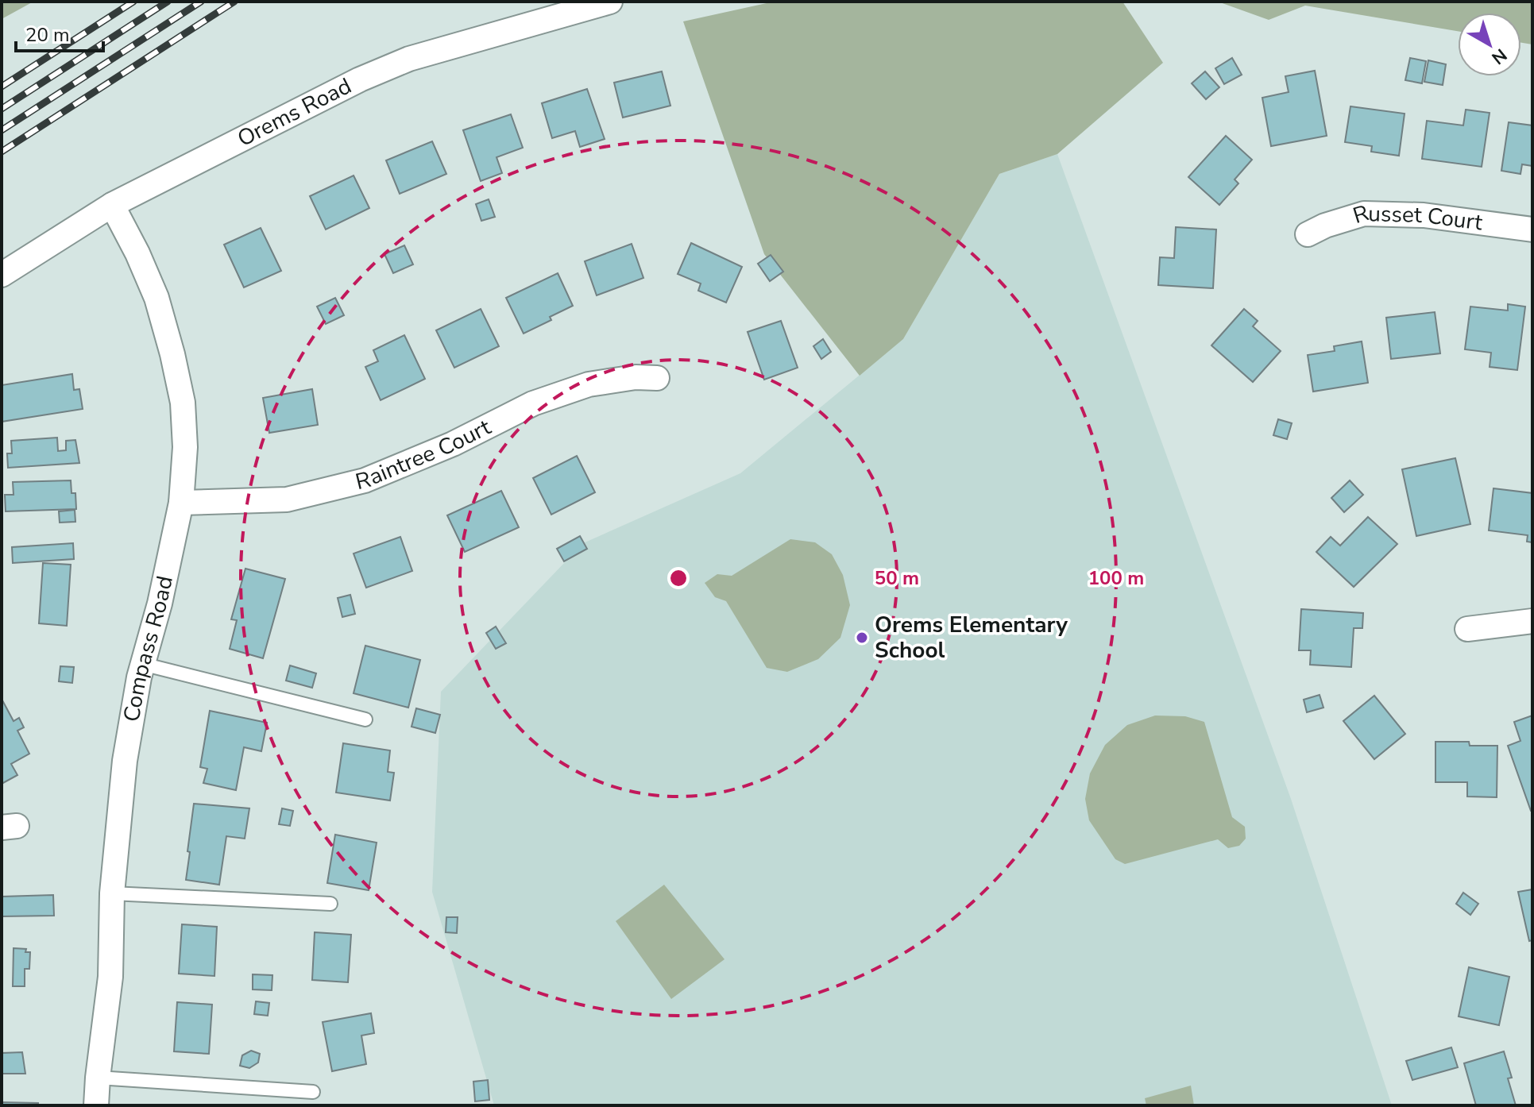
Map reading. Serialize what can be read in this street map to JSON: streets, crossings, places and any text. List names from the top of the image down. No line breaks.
{"streets":{"street":["Orems Road","Russet Court","Raintree Court","Compass Road"]},"crossings":[["Orems Road","Compass Road"],["Raintree Court","Compass Road"]],"places":["Orems Elementary School"],"scale_bar":"20 m","north":"bottom right","rings":["50 m","100 m"]}
